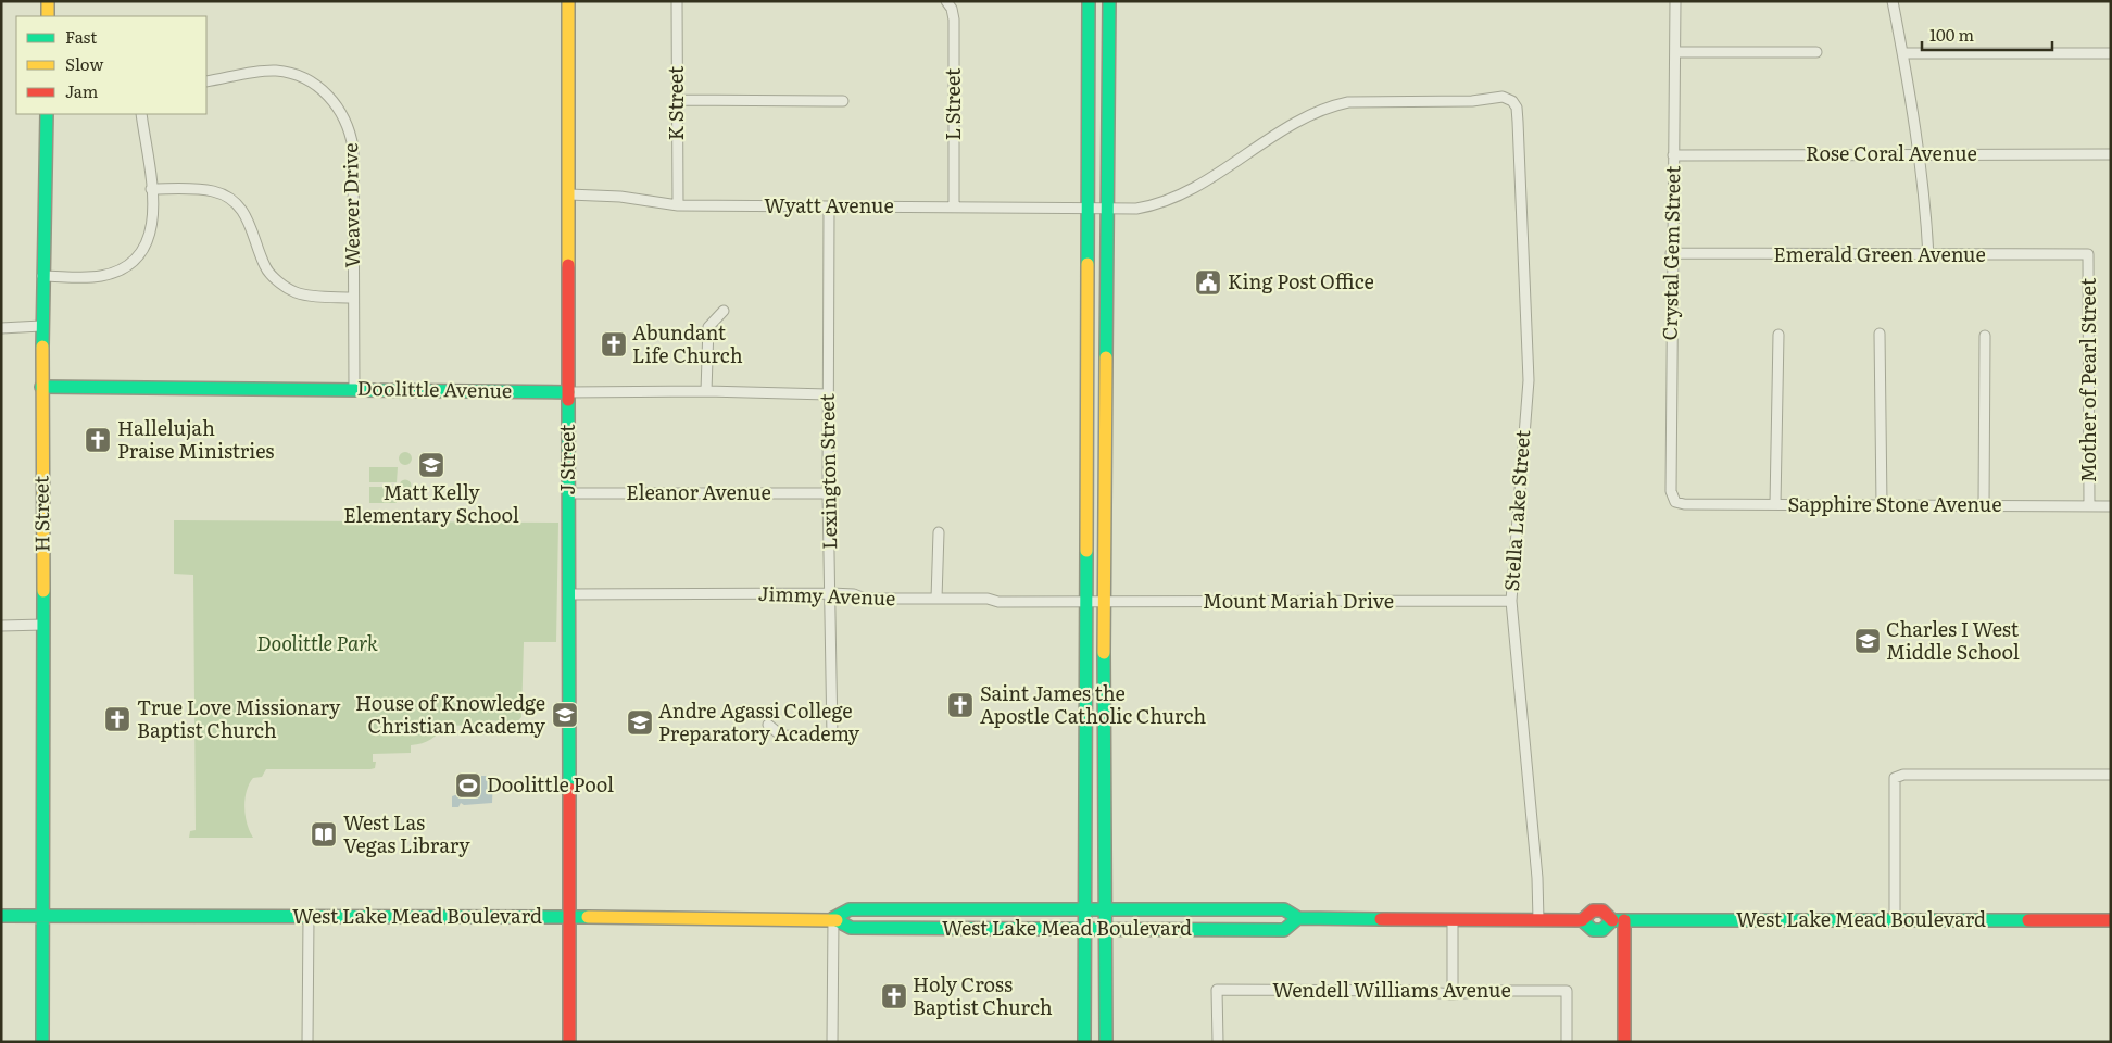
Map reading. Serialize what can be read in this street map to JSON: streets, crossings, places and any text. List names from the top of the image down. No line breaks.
{"streets":{"main road":["Doolittle Avenue","J Street","H Street","West Lake Mead Boulevard"],"street":["K Street","L Street","Rose Coral Avenue","Weaver Drive","Wyatt Avenue","Crystal Gem Street","Emerald Green Avenue","Mother of Pearl Street","Lexington Street","Eleanor Avenue","Sapphire Stone Avenue","Stella Lake Street","Jimmy Avenue","Mount Mariah Drive","Wendell Williams Avenue"]},"crossings":[["K Street","Wyatt Avenue"],["L Street","Wyatt Avenue"],["Rose Coral Avenue","Crystal Gem Street"],["Weaver Drive","Doolittle Avenue"],["Wyatt Avenue","J Street"],["Wyatt Avenue","Lexington Street"],["Wyatt Avenue","Stella Lake Street"],["Crystal Gem Street","Emerald Green Avenue"],["Crystal Gem Street","Sapphire Stone Avenue"],["Emerald Green Avenue","Mother of Pearl Street"],["Mother of Pearl Street","Sapphire Stone Avenue"],["Doolittle Avenue","J Street"],["Doolittle Avenue","Lexington Street"],["Doolittle Avenue","H Street"],["J Street","Eleanor Avenue"],["J Street","Jimmy Avenue"],["J Street","West Lake Mead Boulevard"],["Lexington Street","Eleanor Avenue"],["Lexington Street","Jimmy Avenue"],["Stella Lake Street","Mount Mariah Drive"],["Stella Lake Street","West Lake Mead Boulevard"],["H Street","West Lake Mead Boulevard"],["Jimmy Avenue","Mount Mariah Drive"]],"parks":["Doolittle Park"],"places":{"public building":["King Post Office"],"church":["Abundant Life Church","Hallelujah Praise Ministries","Saint James the Apostle Catholic Church","True Love Missionary Baptist Church","Holy Cross Baptist Church"],"school or university":["Matt Kelly Elementary School","Charles I West Middle School","House of Knowledge Christian Academy","Andre Agassi College Preparatory Academy"],"sports":["Doolittle Pool"],"library":["West Las Vegas Library"]},"legend":["Fast","Slow","Jam"],"scale_bar":"100 m"}
